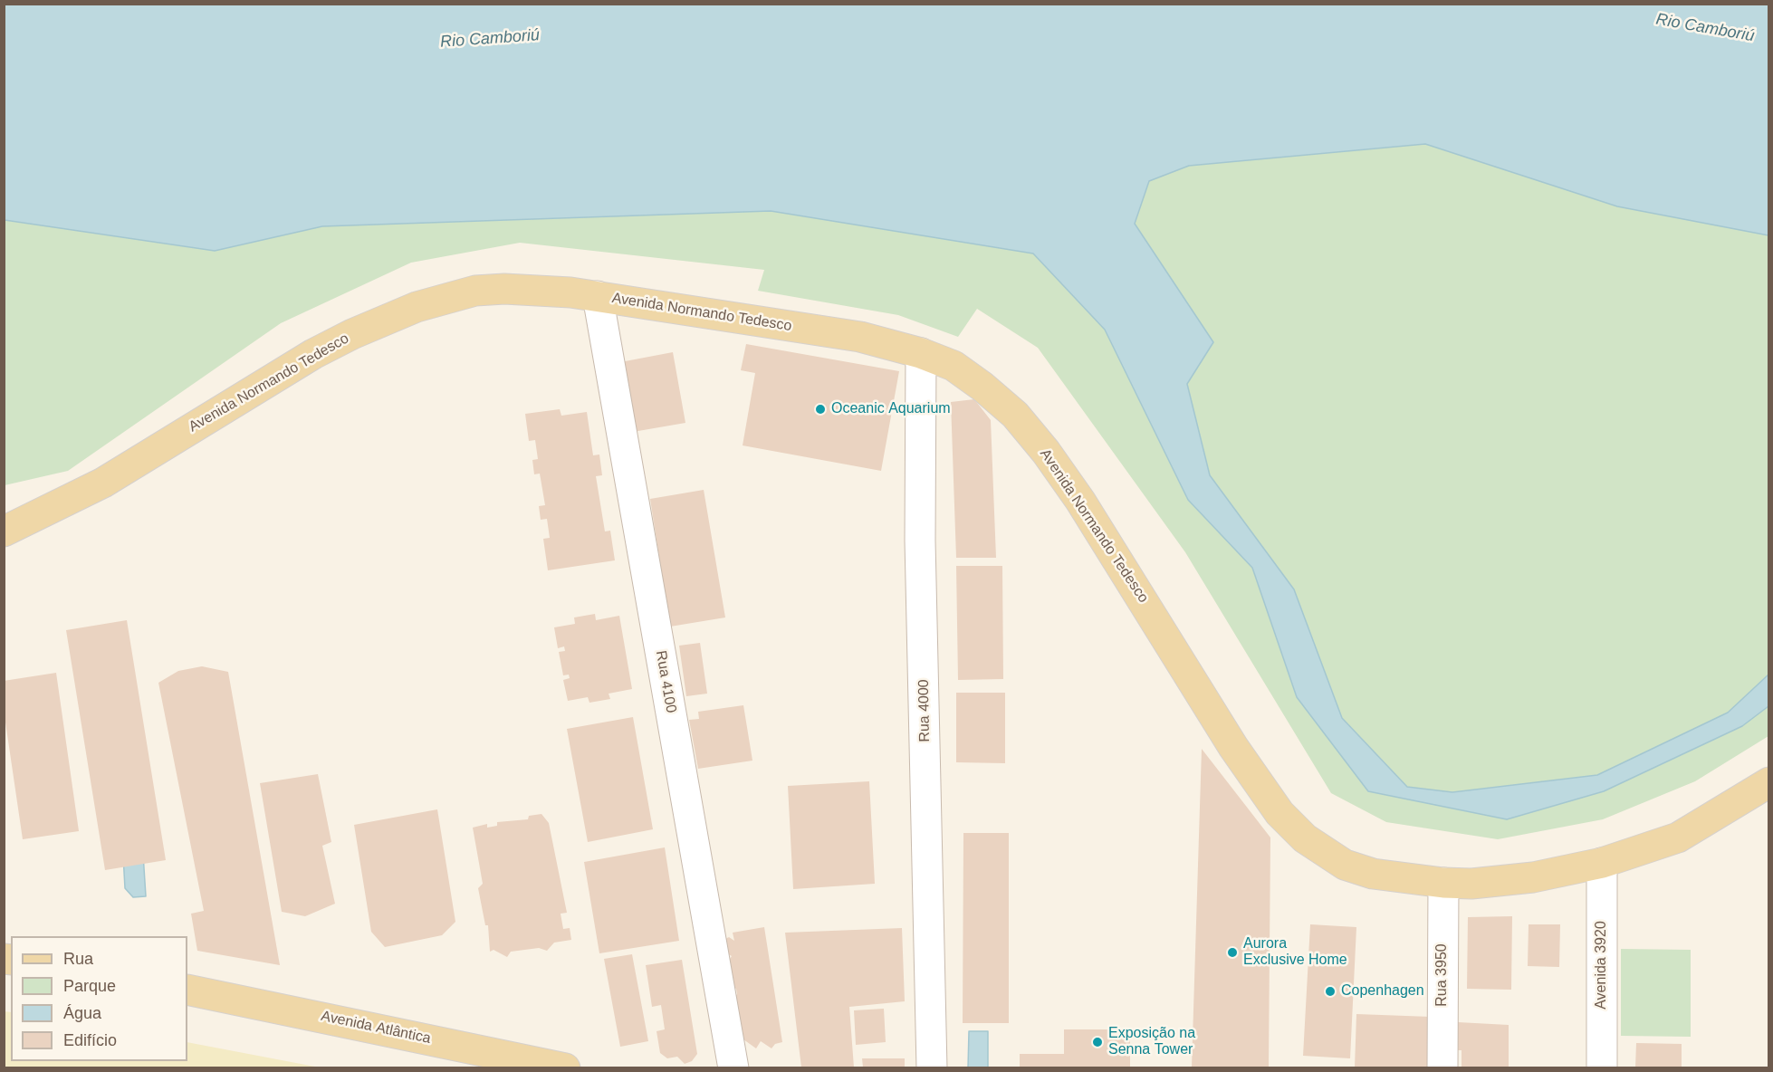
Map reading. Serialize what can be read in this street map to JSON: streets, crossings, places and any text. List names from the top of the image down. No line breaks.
{"streets":{"main road":["Avenida Normando Tedesco","Avenida Atlântica"],"street":["Rua 4100","Rua 4000","Avenida 3920","Rua 3950"]},"crossings":[["Avenida Normando Tedesco","Rua 4100"],["Avenida Normando Tedesco","Rua 4000"],["Avenida Normando Tedesco","Avenida 3920"],["Avenida Normando Tedesco","Rua 3950"]],"water":["Rio Camboriú"],"places":["Oceanic Aquarium","Aurora Exclusive Home","Copenhagen","Exposição na Senna Tower"],"legend":["Rua","Parque","Água","Edifício"]}
